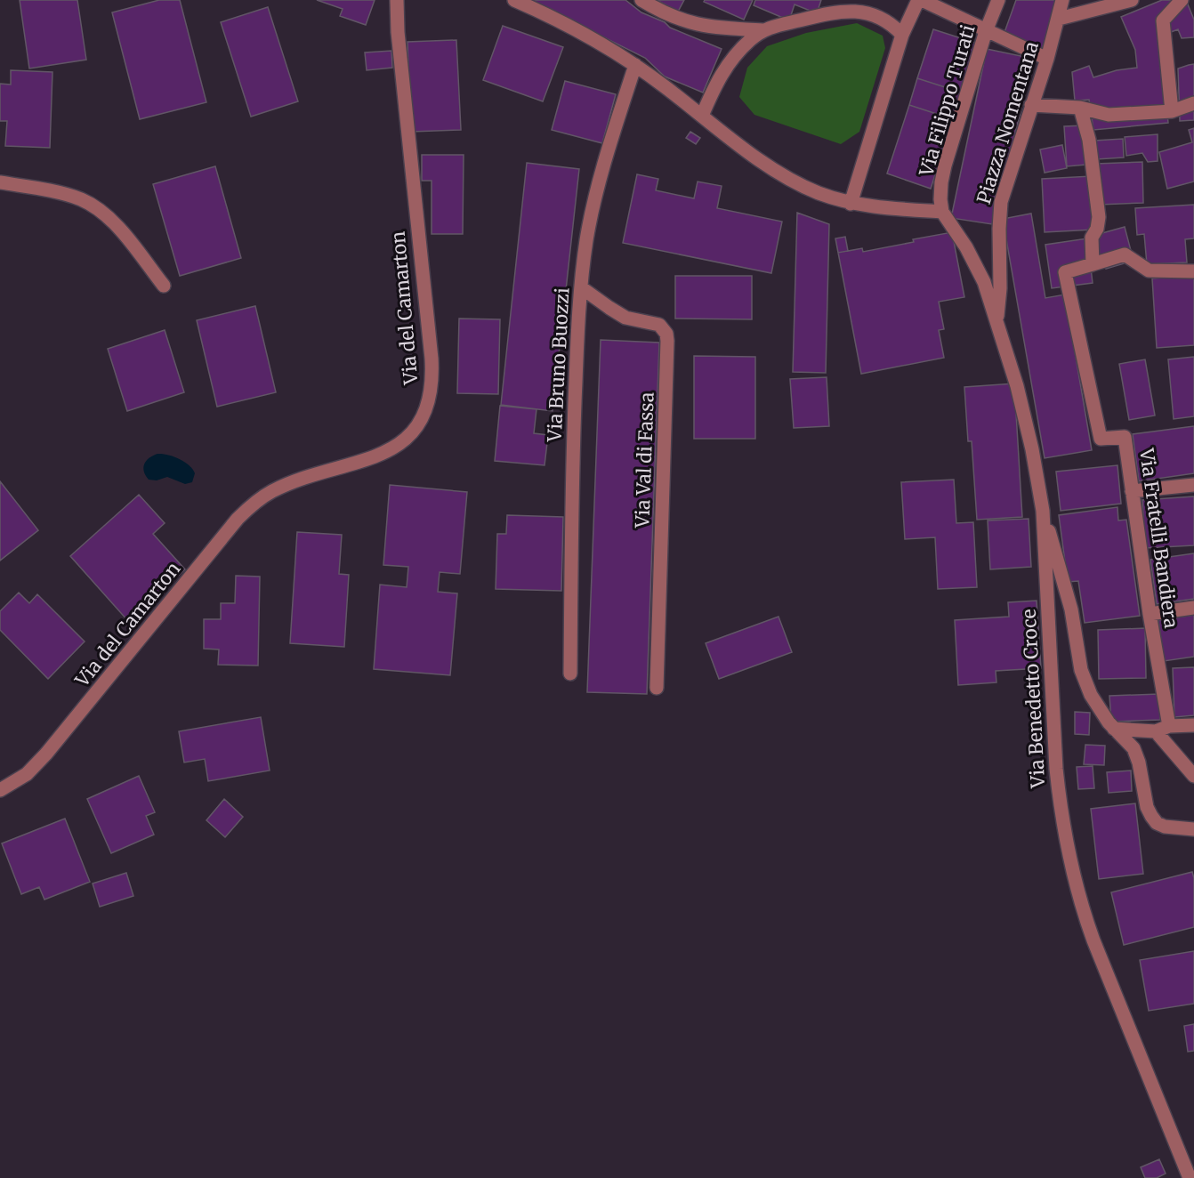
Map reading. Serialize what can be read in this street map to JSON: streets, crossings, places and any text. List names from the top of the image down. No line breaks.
{"streets":{"street":["Via Filippo Turati","Piazza Nomentana","Via del Camarton","Via Bruno Buozzi","Via Val di Fassa","Via Fratelli Bandiera","Via Benedetto Croce"]},"crossings":[["Via Filippo Turati","Via Benedetto Croce"],["Piazza Nomentana","Via Benedetto Croce"],["Via Bruno Buozzi","Via Val di Fassa"]]}
